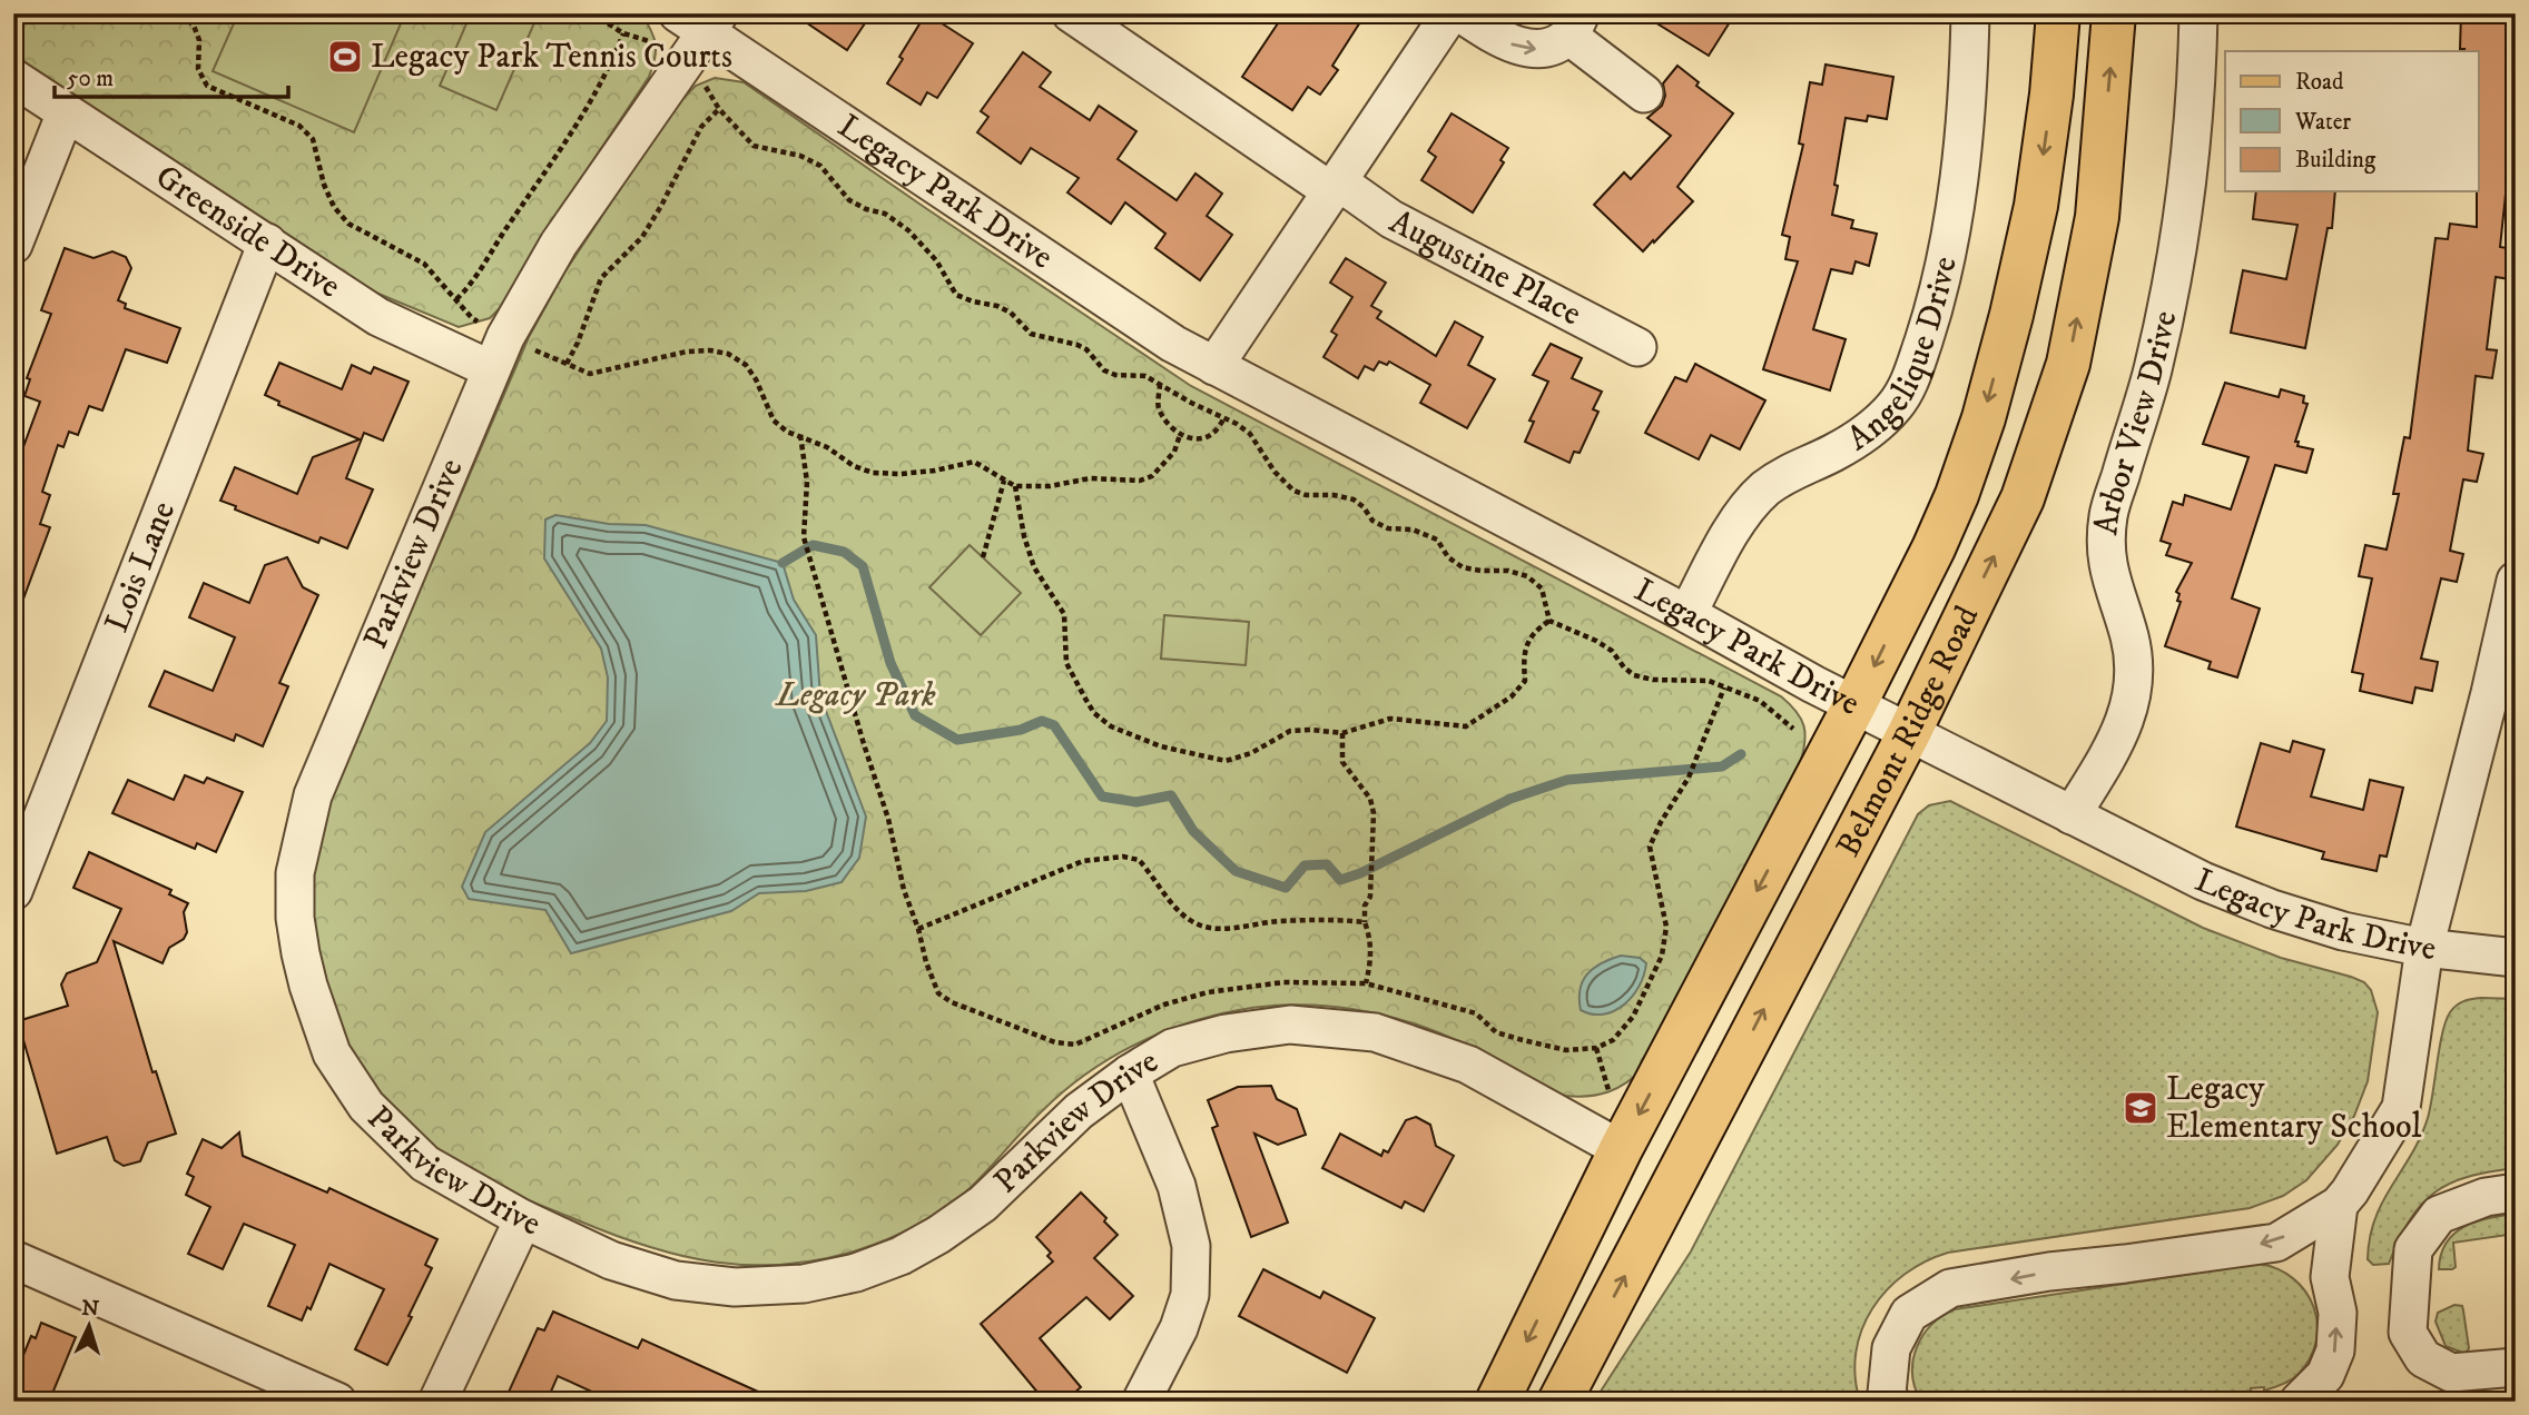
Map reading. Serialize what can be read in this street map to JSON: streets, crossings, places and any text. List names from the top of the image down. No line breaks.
{"streets":{"main road":["Belmont Ridge Road"],"street":["Legacy Park Drive","Greenside Drive","Augustine Place","Angelique Drive","Arbor View Drive","Parkview Drive","Lois Lane"]},"crossings":[["Legacy Park Drive","Angelique Drive"],["Legacy Park Drive","Arbor View Drive"],["Legacy Park Drive","Parkview Drive"],["Legacy Park Drive","Belmont Ridge Road"],["Greenside Drive","Parkview Drive"],["Greenside Drive","Lois Lane"],["Parkview Drive","Belmont Ridge Road"]],"parks":["Legacy Park"],"places":{"sports":["Legacy Park Tennis Courts"],"school or university":["Legacy Elementary School"]},"legend":["Road","Water","Building"],"scale_bar":"50 m","north":"top"}
